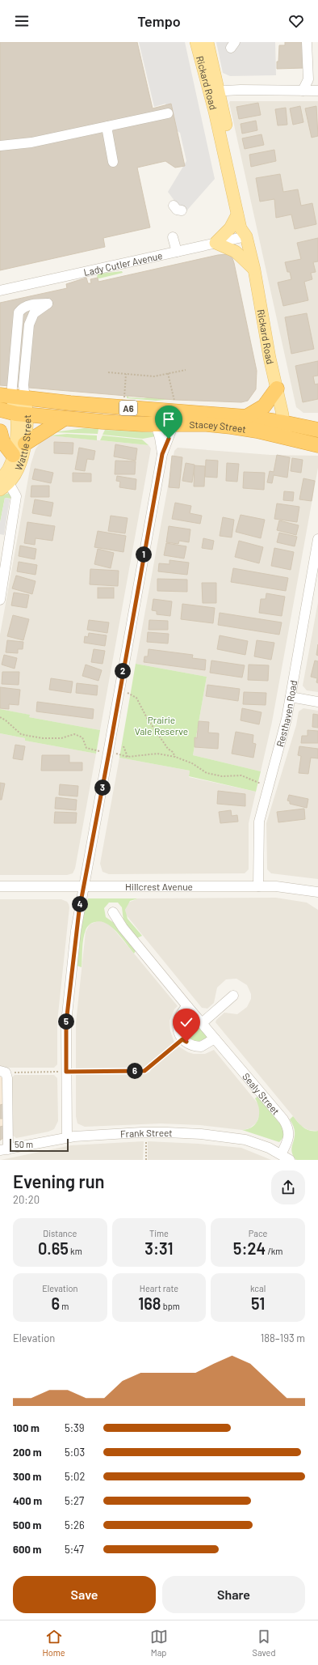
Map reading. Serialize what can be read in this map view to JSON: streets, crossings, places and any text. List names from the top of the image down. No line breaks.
{"streets":{"highway":["A6","Stacey Street"],"main road":["Rickard Road","Wattle Street"],"street":["Lady Cutler Avenue","Resthaven Road","Hillcrest Avenue","Sealy Street","Frank Street"]},"crossings":[["Rickard Road","Lady Cutler Avenue"],["Rickard Road","Stacey Street"],["Stacey Street","Wattle Street"],["Resthaven Road","Hillcrest Avenue"],["Sealy Street","Frank Street"]],"parks":["Prairie Vale Reserve"],"scale_bar":"50 m","page":{"header":"Tempo","pins":["1","2","3","4","5","6"],"scale":"50 m","heading":["Evening run","20:20"],"stats":[["Distance","0.65 km"],["Time","3:31"],["Pace","5:24 /km"],["Elevation","6 m"],["Heart rate","168 bpm"],["kcal","51"]],"chart":["Elevation","188–193 m"],"list":[{"name":"100 m","note":"5:39"},{"name":"200 m","note":"5:03"},{"name":"300 m","note":"5:02"},{"name":"400 m","note":"5:27"},{"name":"500 m","note":"5:26"},{"name":"600 m","note":"5:47"}],"buttons":["Save","Share"],"tabs":["Home","Map","Saved"]}}
